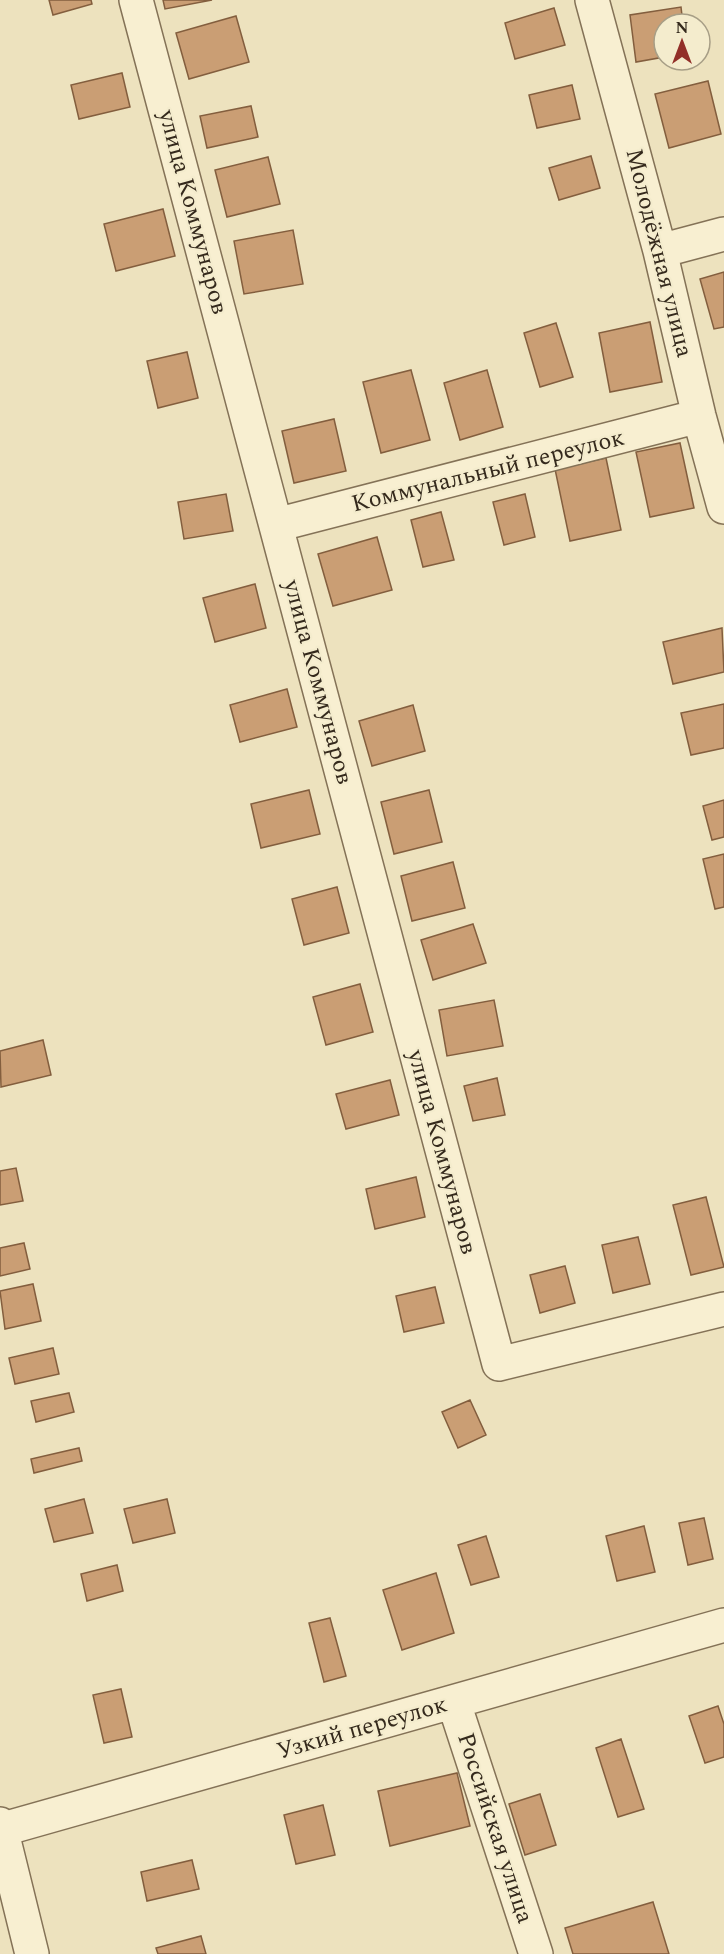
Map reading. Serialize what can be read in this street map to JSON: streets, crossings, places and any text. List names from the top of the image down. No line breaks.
{"streets":{"street":["улица Коммунаров","Молодёжная улица","Коммунальный переулок","Узкий переулок","Российская улица"]},"crossings":[["улица Коммунаров","Коммунальный переулок"],["Молодёжная улица","Коммунальный переулок"],["Узкий переулок","Российская улица"]],"north":"top"}
